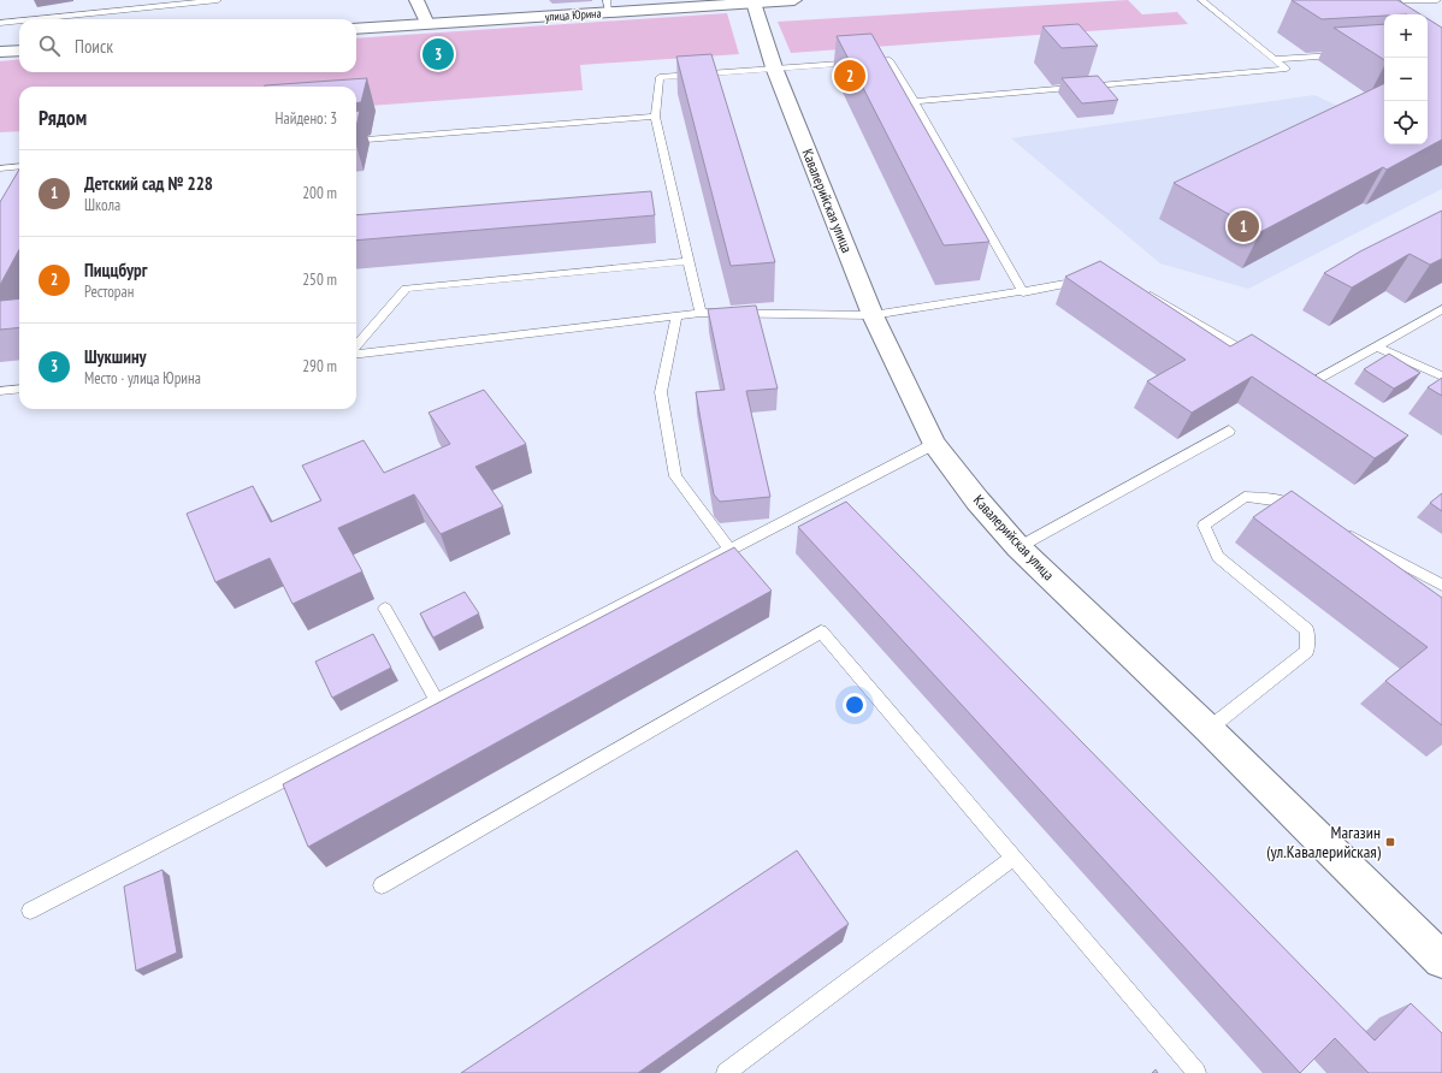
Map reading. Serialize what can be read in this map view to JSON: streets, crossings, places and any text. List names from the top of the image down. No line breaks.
{"streets":{"street":["улица Юрина","Кавалерийская улица"]},"crossings":[["улица Юрина","Кавалерийская улица"]],"places":{"transit":["Магазин (ул.Кавалерийская)"]},"page":{"map_buttons":["+","−"],"search":"Поиск","pins":["3","2","1"],"heading":["Рядом","Найдено: 3"],"list":[{"mark":"1","name":"Детский сад № 228","note":"Школа","value":"200 m"},{"mark":"2","name":"Пиццбург","note":"Ресторан","value":"250 m"},{"mark":"3","name":"Шукшину","note":"Место · улица Юрина","value":"290 m"}]}}
